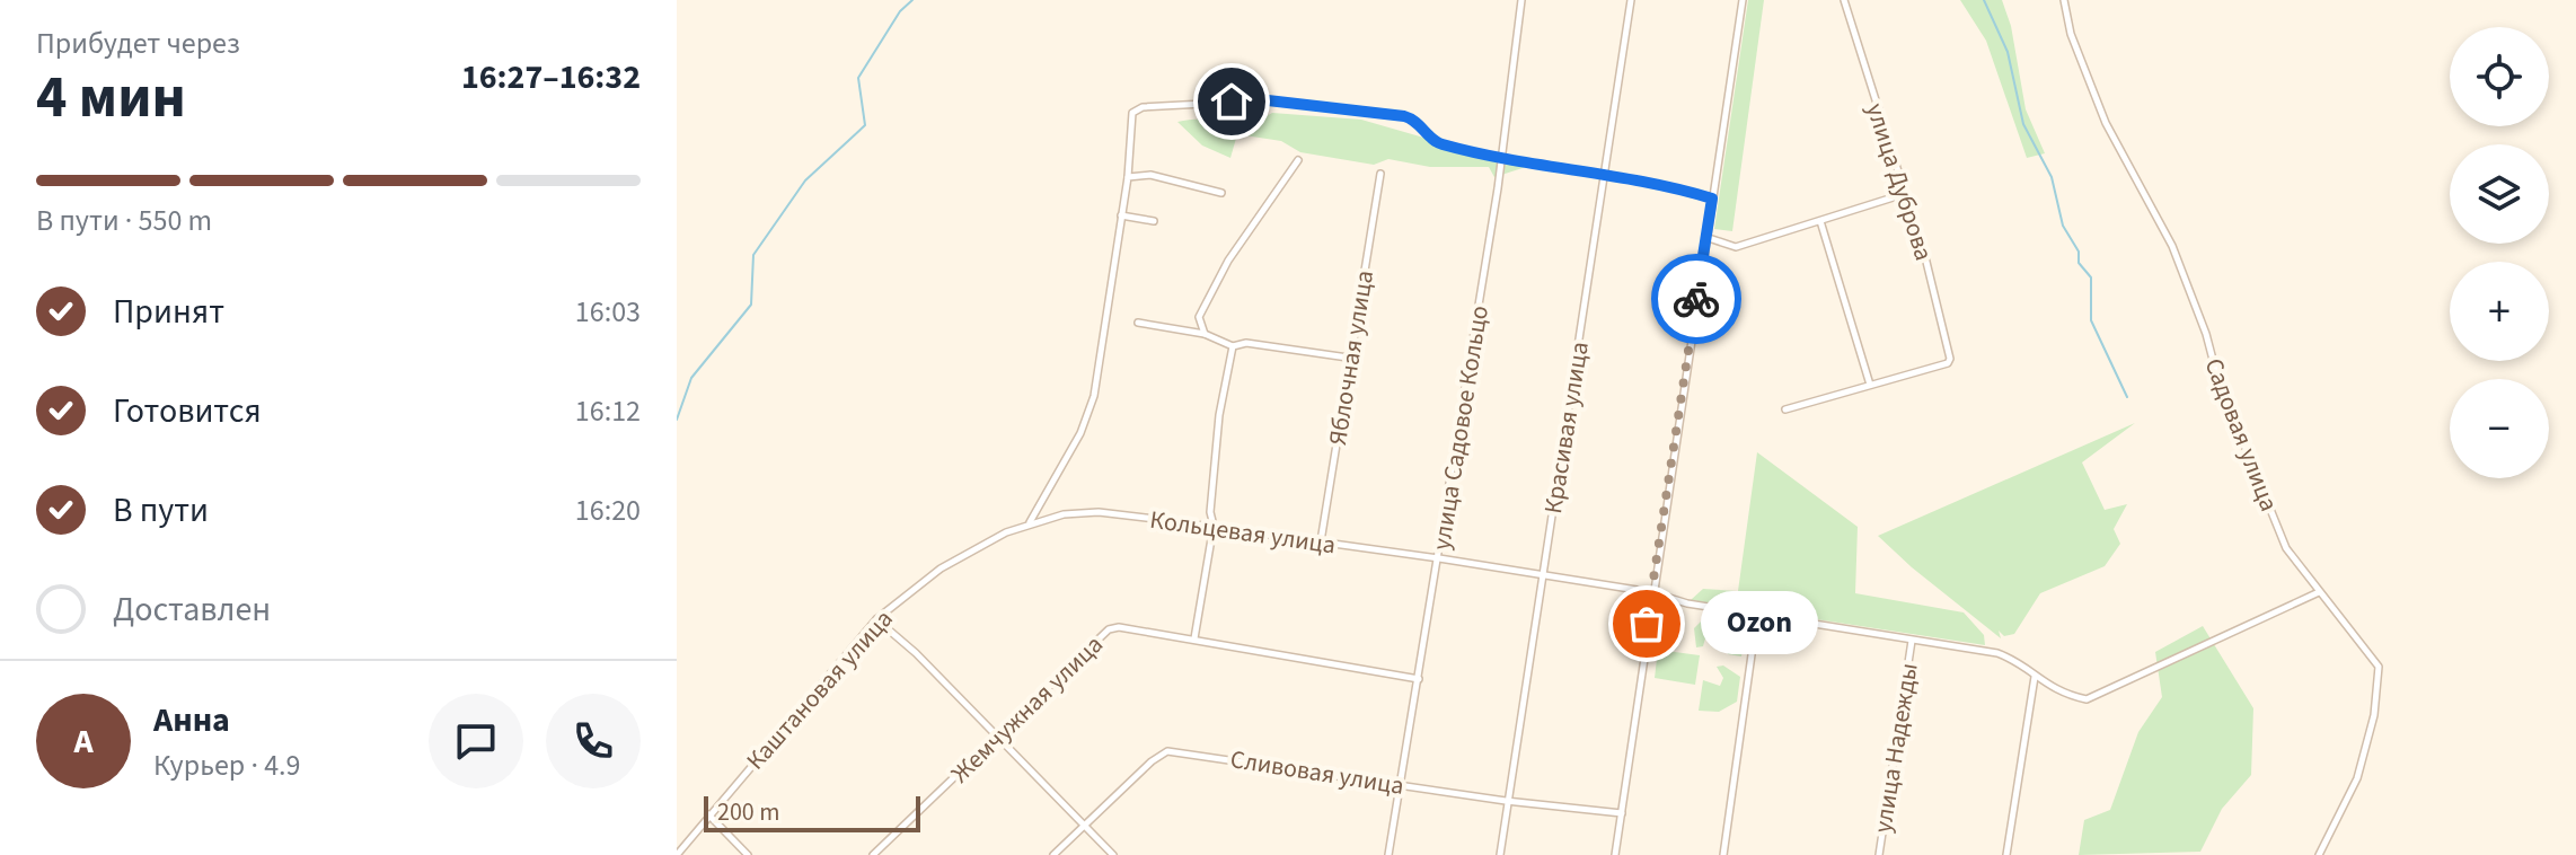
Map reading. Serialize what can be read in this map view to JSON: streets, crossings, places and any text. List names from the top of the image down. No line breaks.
{"streets":{"street":["улица Дуброва","Яблочная улица","улица Садовое Кольцо","Красивая улица","Садовая улица","Кольцевая улица","Каштановая улица","Жемчужная улица","улица Надежды","Сливовая улица"]},"crossings":[["Яблочная улица","Кольцевая улица"],["улица Садовое Кольцо","Кольцевая улица"],["улица Садовое Кольцо","Жемчужная улица"],["улица Садовое Кольцо","Сливовая улица"],["Красивая улица","Кольцевая улица"],["Красивая улица","Сливовая улица"],["Садовая улица","Кольцевая улица"],["Кольцевая улица","Каштановая улица"],["Кольцевая улица","улица Надежды"]],"places":["Ozon"],"scale_bar":"200 m","page":{"heading":["4 мин","Прибудет через","16:27–16:32"],"panel":["Анна","Курьер · 4.9"],"map_buttons":["+","−"],"bar":"В пути · 550 m","list":[["Принят","16:03"],["Готовится","16:12"],["В пути","16:20"],"Доставлен"],"bubble":"Ozon","round":"А","scale":"200 m"}}
